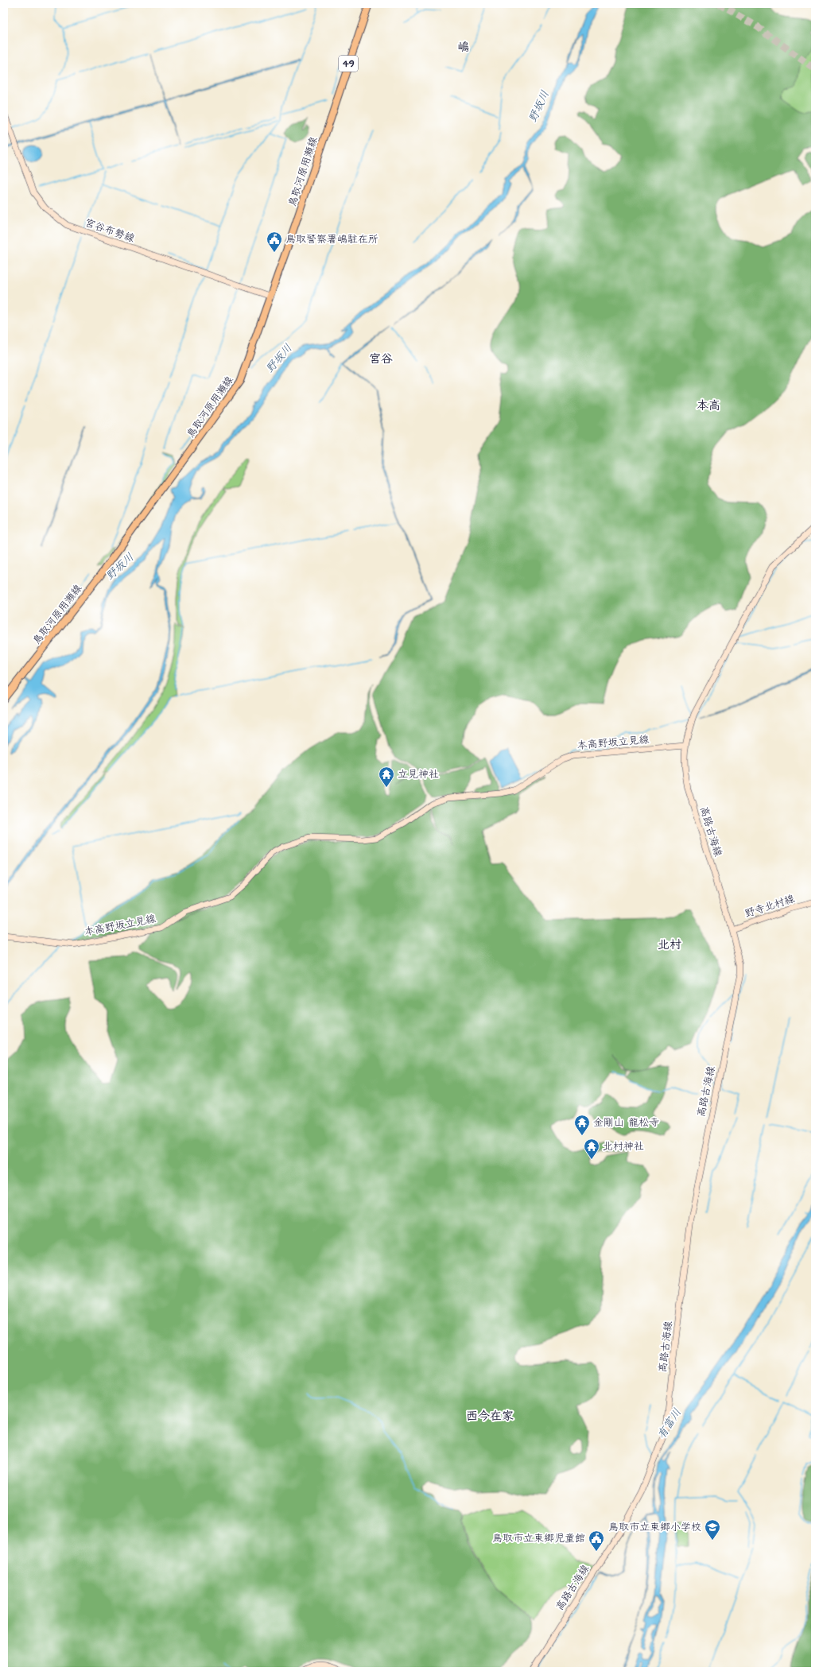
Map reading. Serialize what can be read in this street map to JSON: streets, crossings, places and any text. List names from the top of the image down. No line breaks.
{"streets":{"main road":["49","鳥取河原用瀬線","宮谷布勢線","本高野坂立見線","高路古海線","野寺北村線"]},"crossings":[["鳥取河原用瀬線","宮谷布勢線"],["本高野坂立見線","高路古海線"],["高路古海線","野寺北村線"]],"districts":["嶋","宮谷","本高","北村","西今在家"],"water":["野坂川","有富川"],"places":{"public building":["鳥取警察署嶋駐在所","鳥取市立東郷児童館"],"temple":["立見神社","金剛山 龍松寺","北村神社"],"school or university":["鳥取市立東郷小学校"]}}
